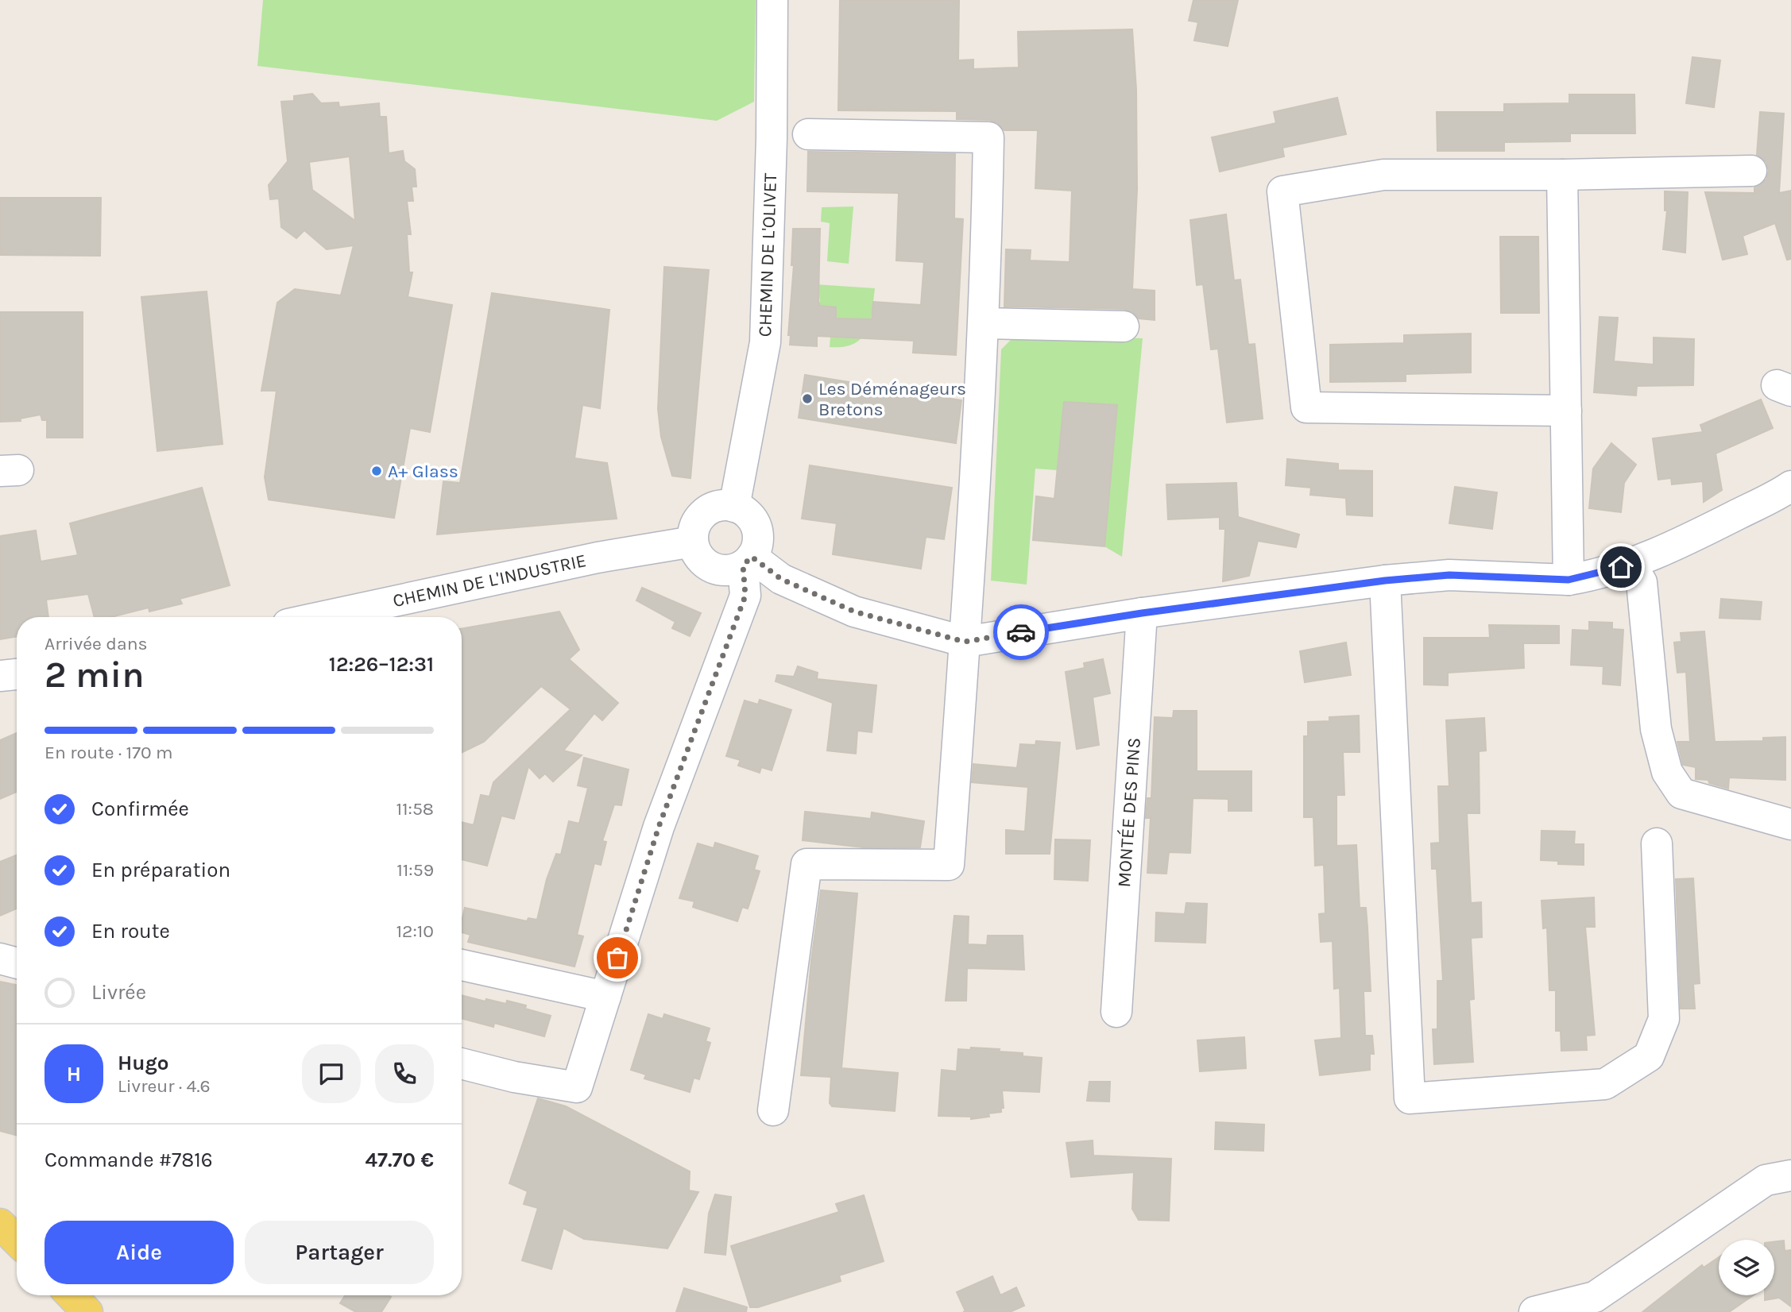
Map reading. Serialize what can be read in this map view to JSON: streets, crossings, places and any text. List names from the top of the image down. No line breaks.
{"streets":{"street":["CHEMIN DE L'OLIVET","CHEMIN DE L'INDUSTRIE","MONTÉE DES PINS"]},"crossings":[["CHEMIN DE L'OLIVET","CHEMIN DE L'INDUSTRIE"]],"places":["Les Déménageurs Bretons","A+ Glass"],"page":{"heading":["2 min","Arrivée dans","12:26–12:31"],"panel":["Hugo","Livreur · 4.6","Commande #7816","47.70 €"],"bar":"En route · 170 m","list":[["Confirmée","11:58"],["En préparation","11:59"],["En route","12:10"],"Livrée"],"round":"H","buttons":["Aide","Partager"]}}
